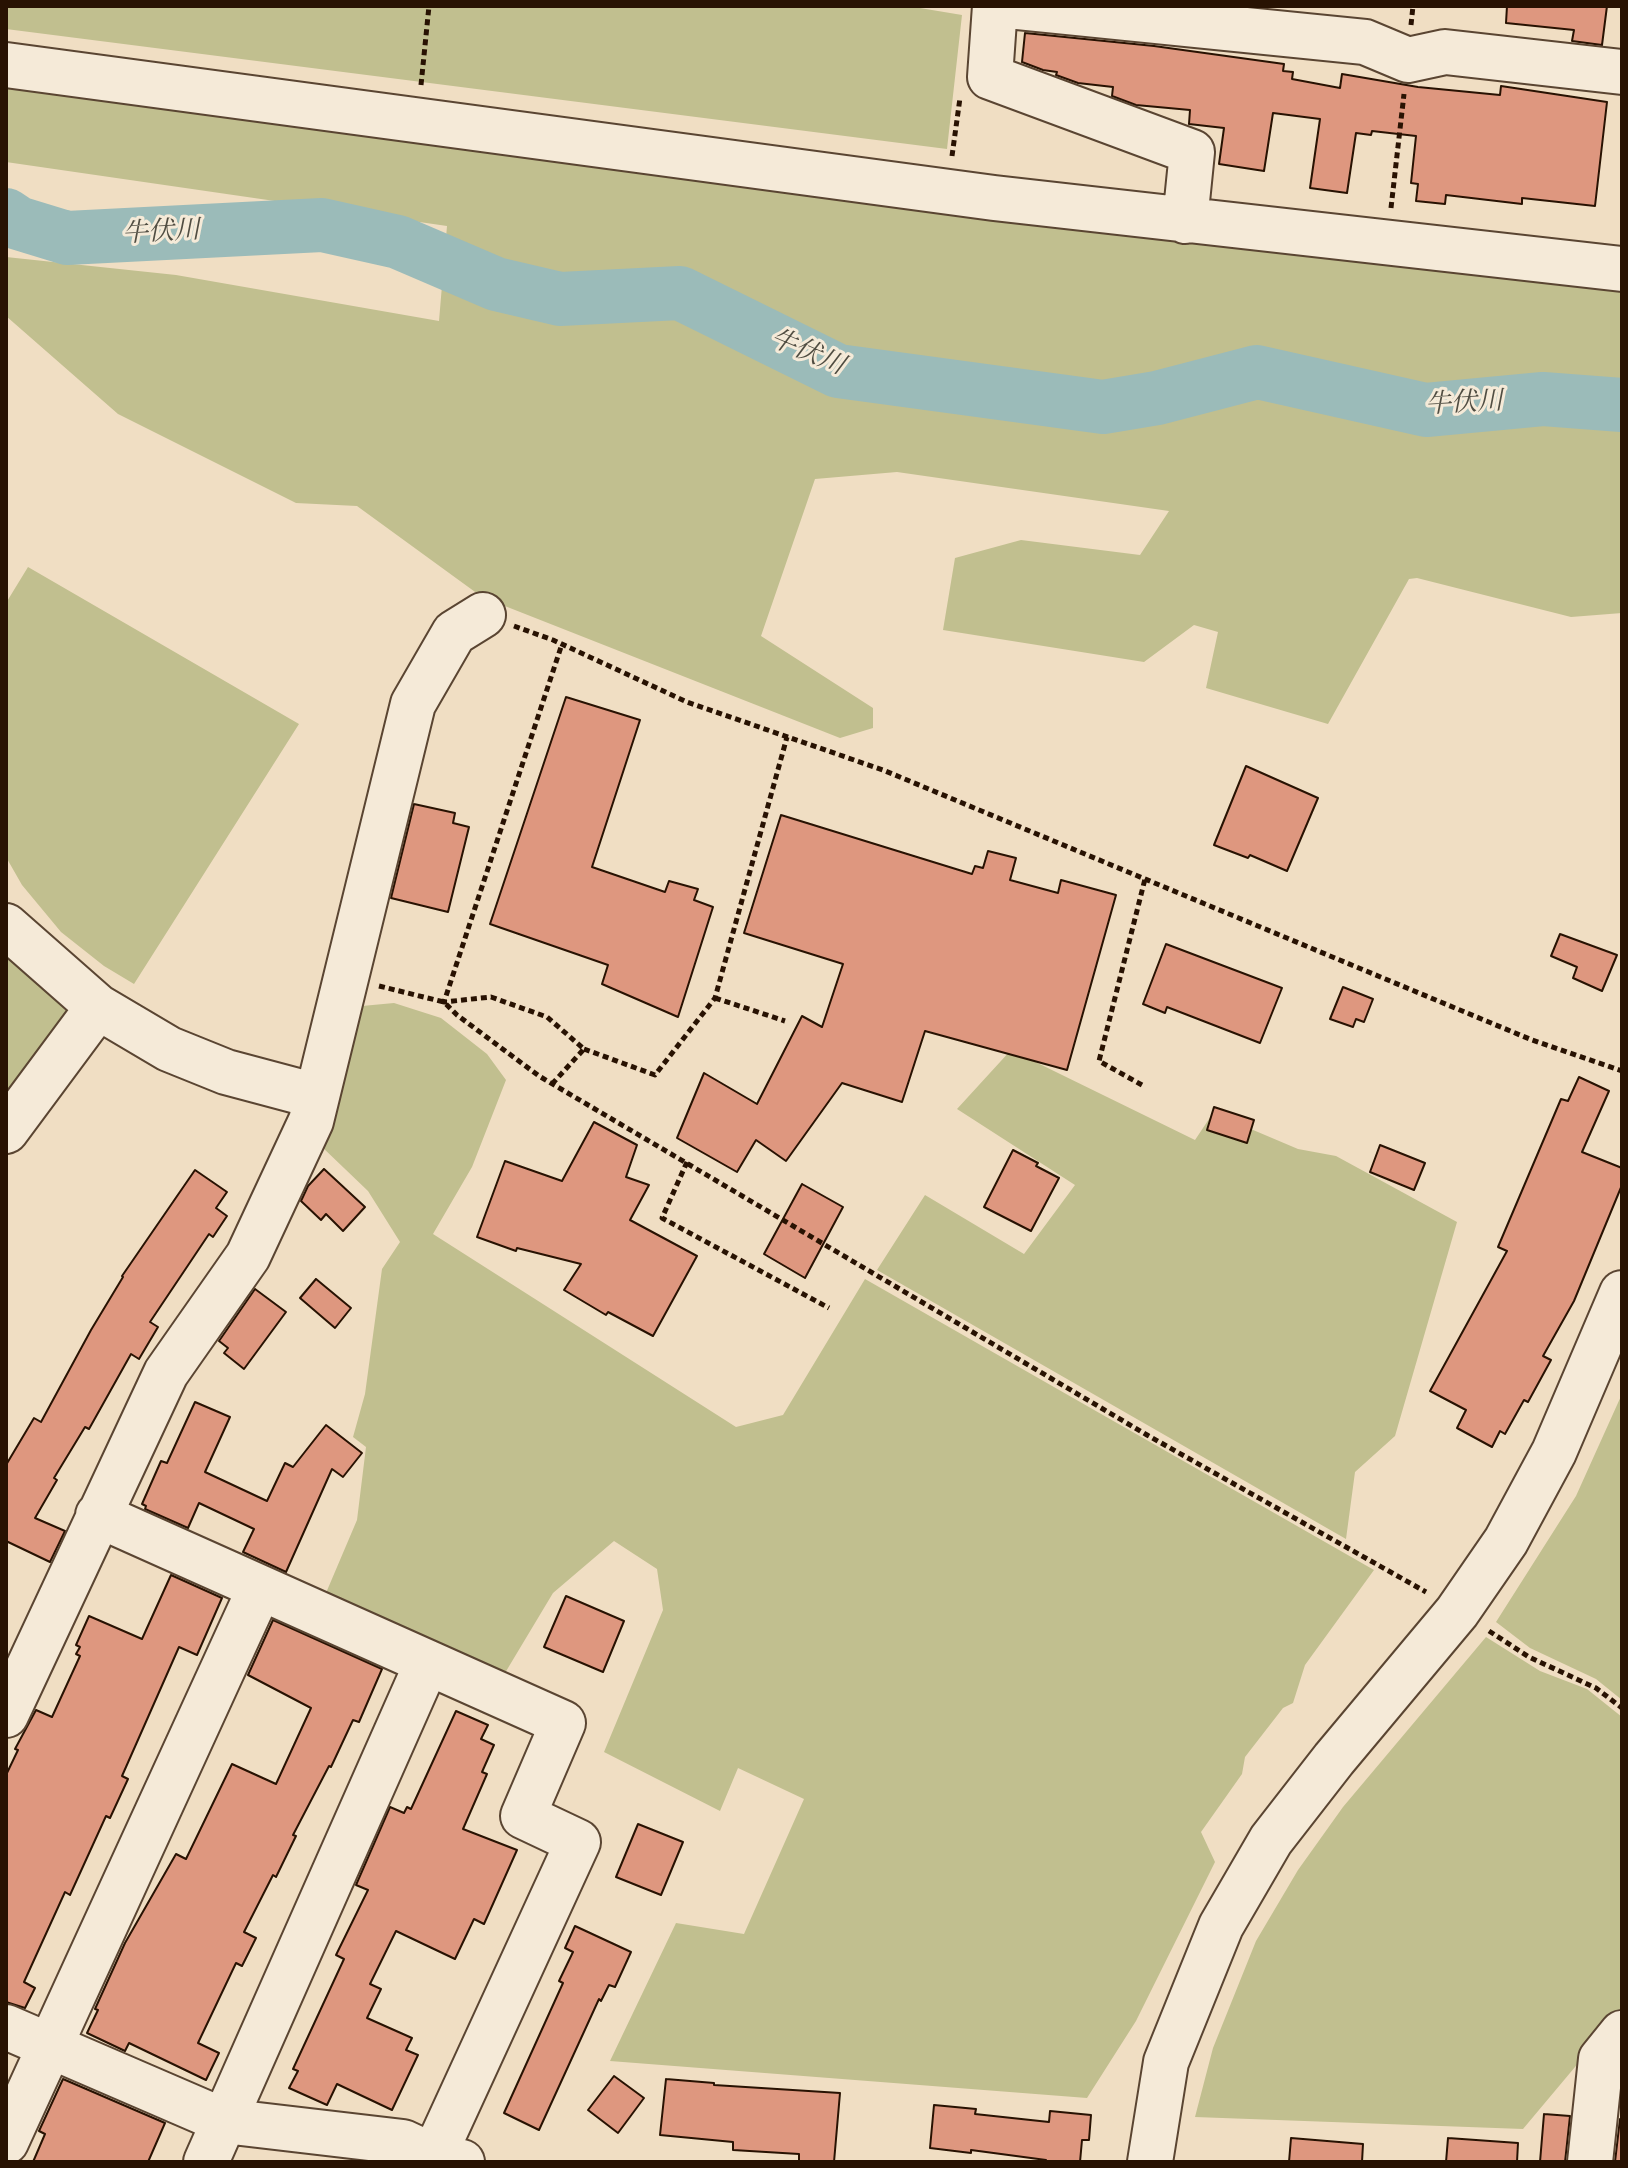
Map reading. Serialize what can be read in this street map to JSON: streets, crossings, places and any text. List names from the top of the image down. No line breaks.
{"water":["牛伏川"]}
